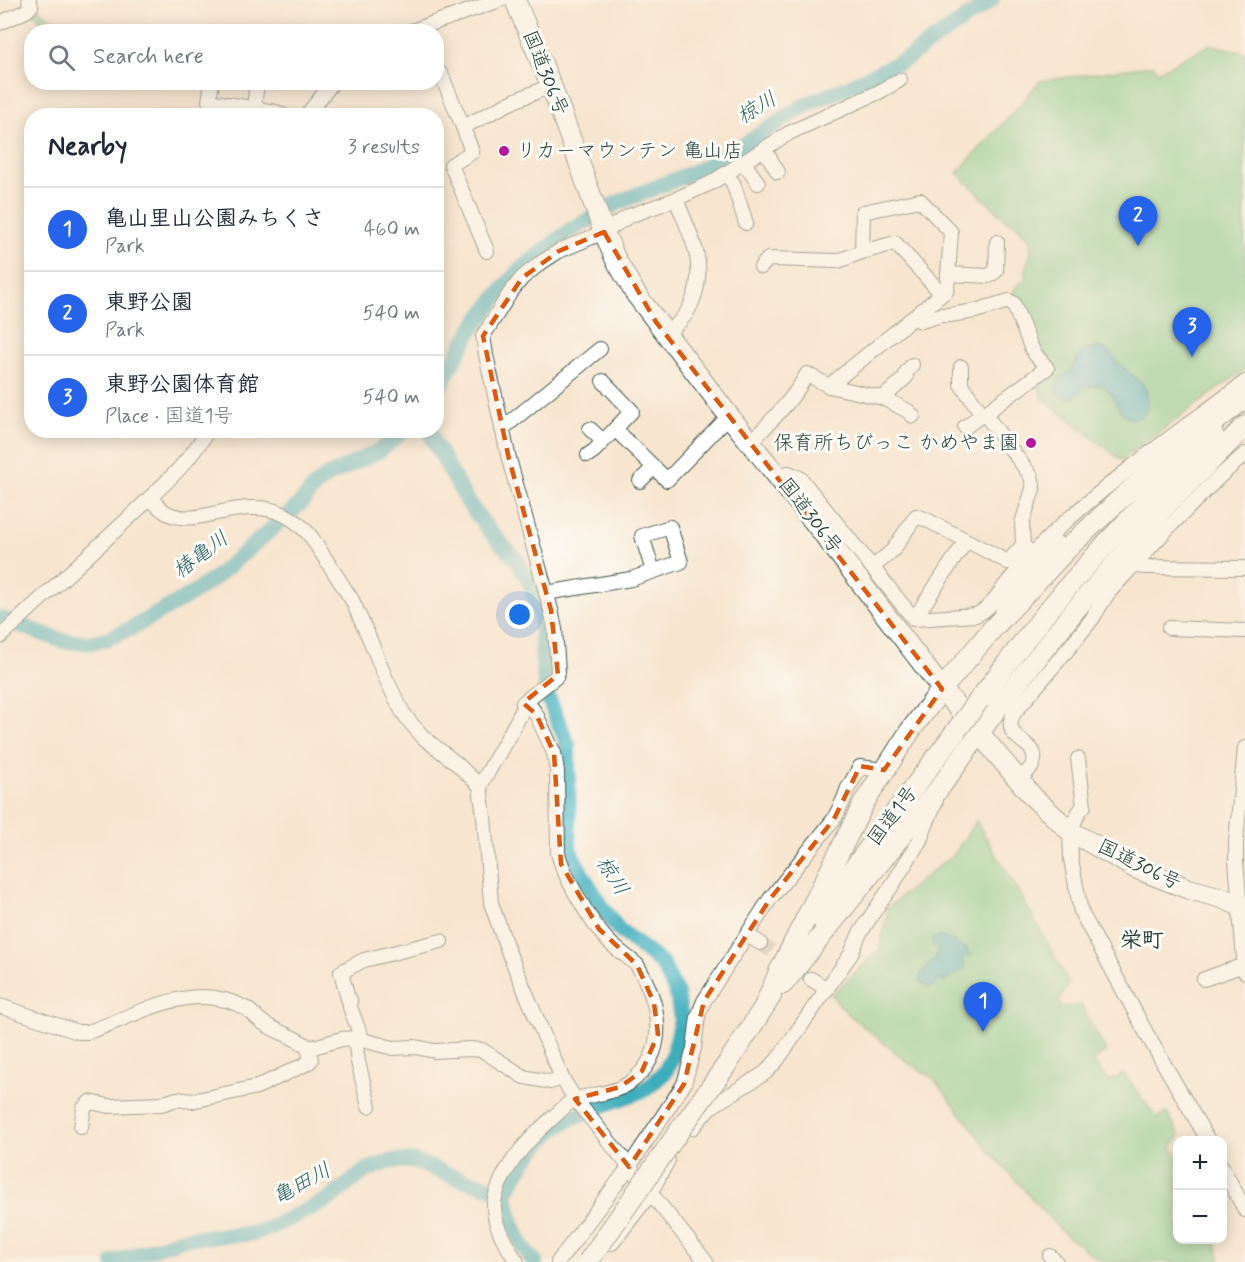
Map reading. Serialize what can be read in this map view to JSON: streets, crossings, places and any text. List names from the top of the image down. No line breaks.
{"streets":{"highway":["国道306号","国道1号"]},"districts":["栄町"],"water":["椋川","椿亀川","亀田川"],"places":["リカーマウンテン 亀山店","保育所ちびっこ かめやま園"],"page":{"search":"Search here","heading":["Nearby","3 results"],"list":[{"mark":"1","name":"亀山里山公園みちくさ","note":"Park","value":"460 m"},{"mark":"2","name":"東野公園","note":"Park","value":"540 m"},{"mark":"3","name":"東野公園体育館","note":"Place · 国道1号","value":"540 m"}],"pins":["2","3","1"],"map_buttons":["+","−"]}}
